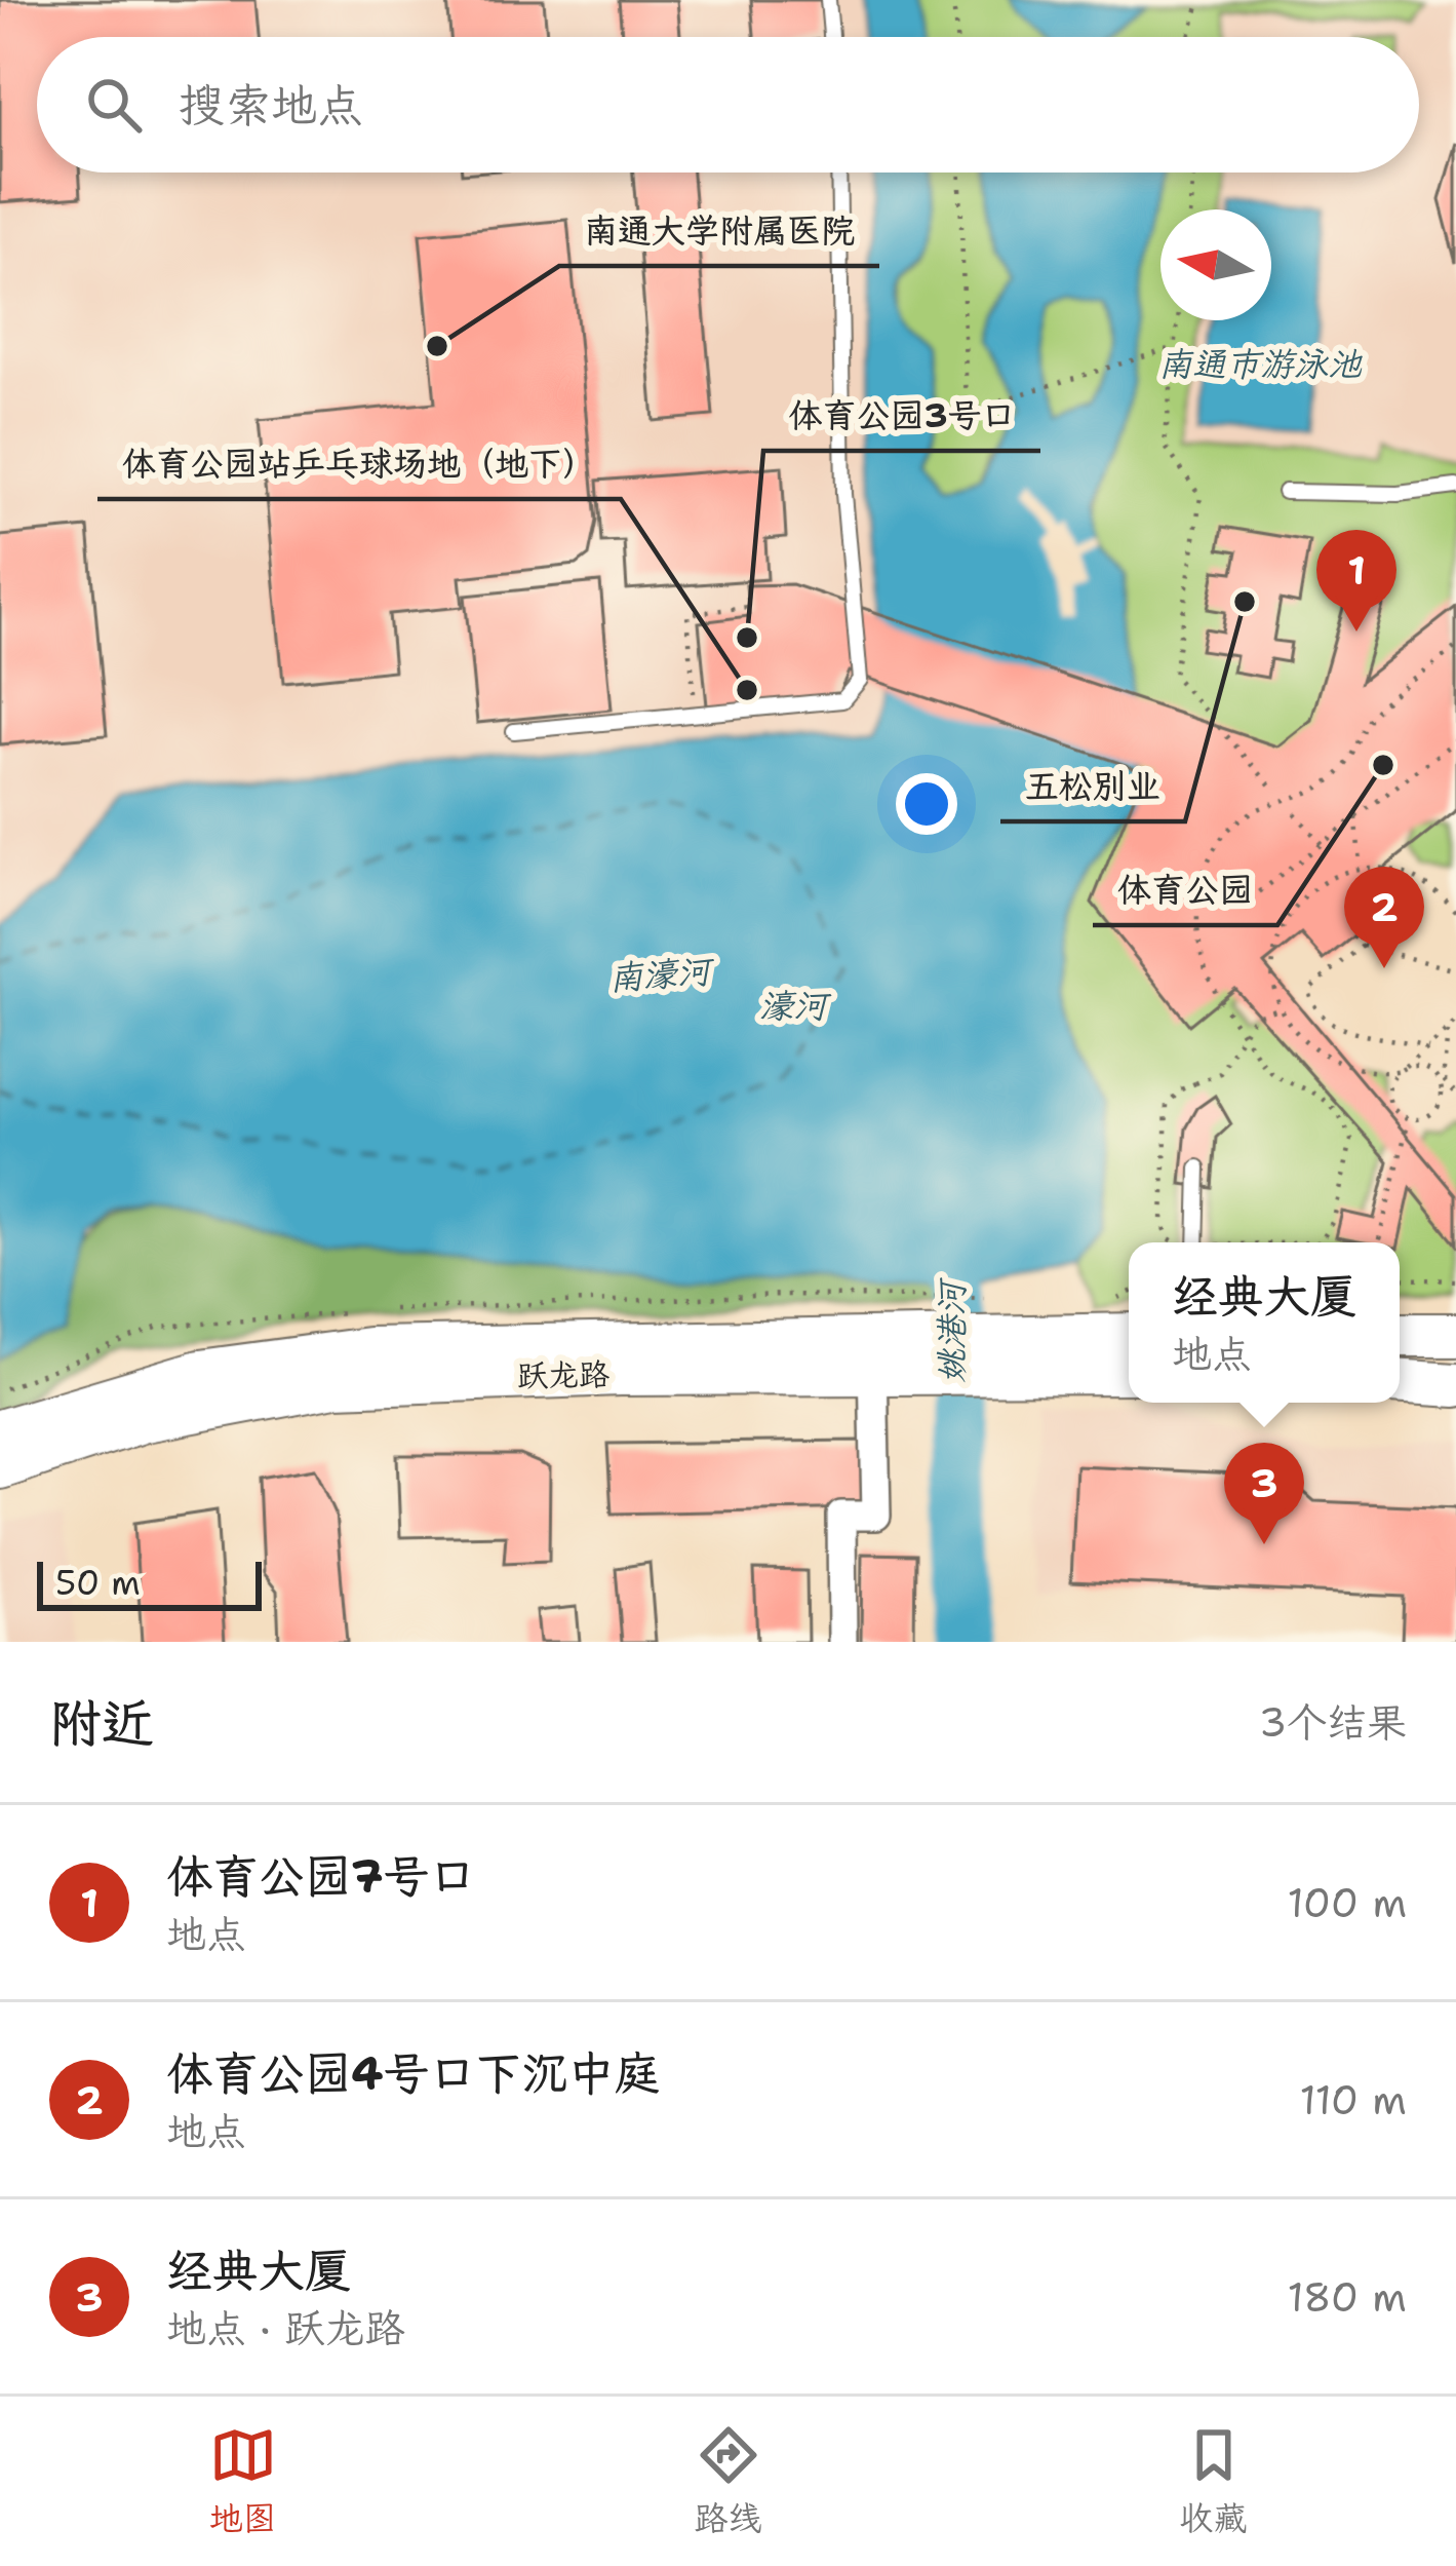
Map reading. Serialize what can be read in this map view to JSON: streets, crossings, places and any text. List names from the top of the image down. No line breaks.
{"streets":{"main road":["跃龙路"]},"water":["南通市游泳池","南濠河","濠河","姚港河"],"places":["南通大学附属医院","五松别业","体育公园3号口","体育公园站乒乓球场地（地下）","体育公园"],"scale_bar":"50 m","north":"left","page":{"search":"搜索地点","pins":["1","2","3"],"popup":["经典大厦","地点"],"scale":"50 m","heading":["附近","3个结果"],"list":[{"mark":"1","name":"体育公园7号口","note":"地点","value":"100 m"},{"mark":"2","name":"体育公园4号口下沉中庭","note":"地点","value":"110 m"},{"mark":"3","name":"经典大厦","note":"地点 · 跃龙路","value":"180 m"}],"nav":["地图","路线","收藏"]}}
